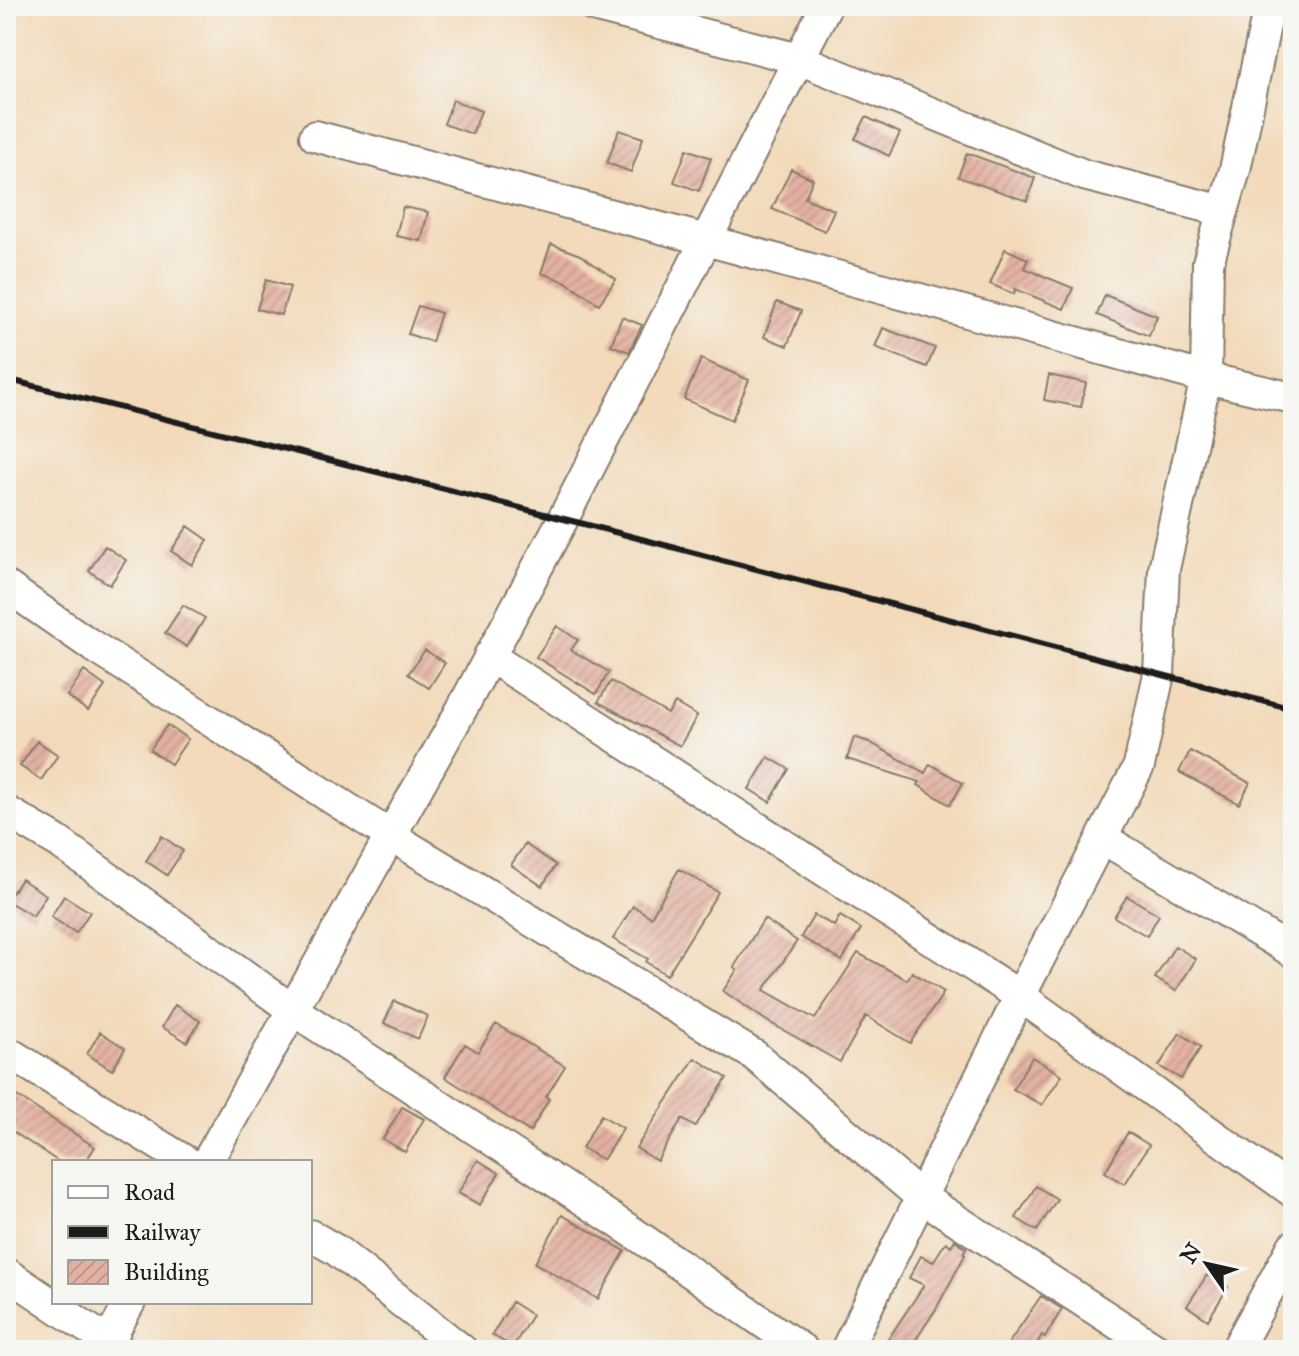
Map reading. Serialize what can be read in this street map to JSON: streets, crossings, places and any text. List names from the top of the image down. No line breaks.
{"legend":["Road","Railway","Building"],"north":"top left"}
